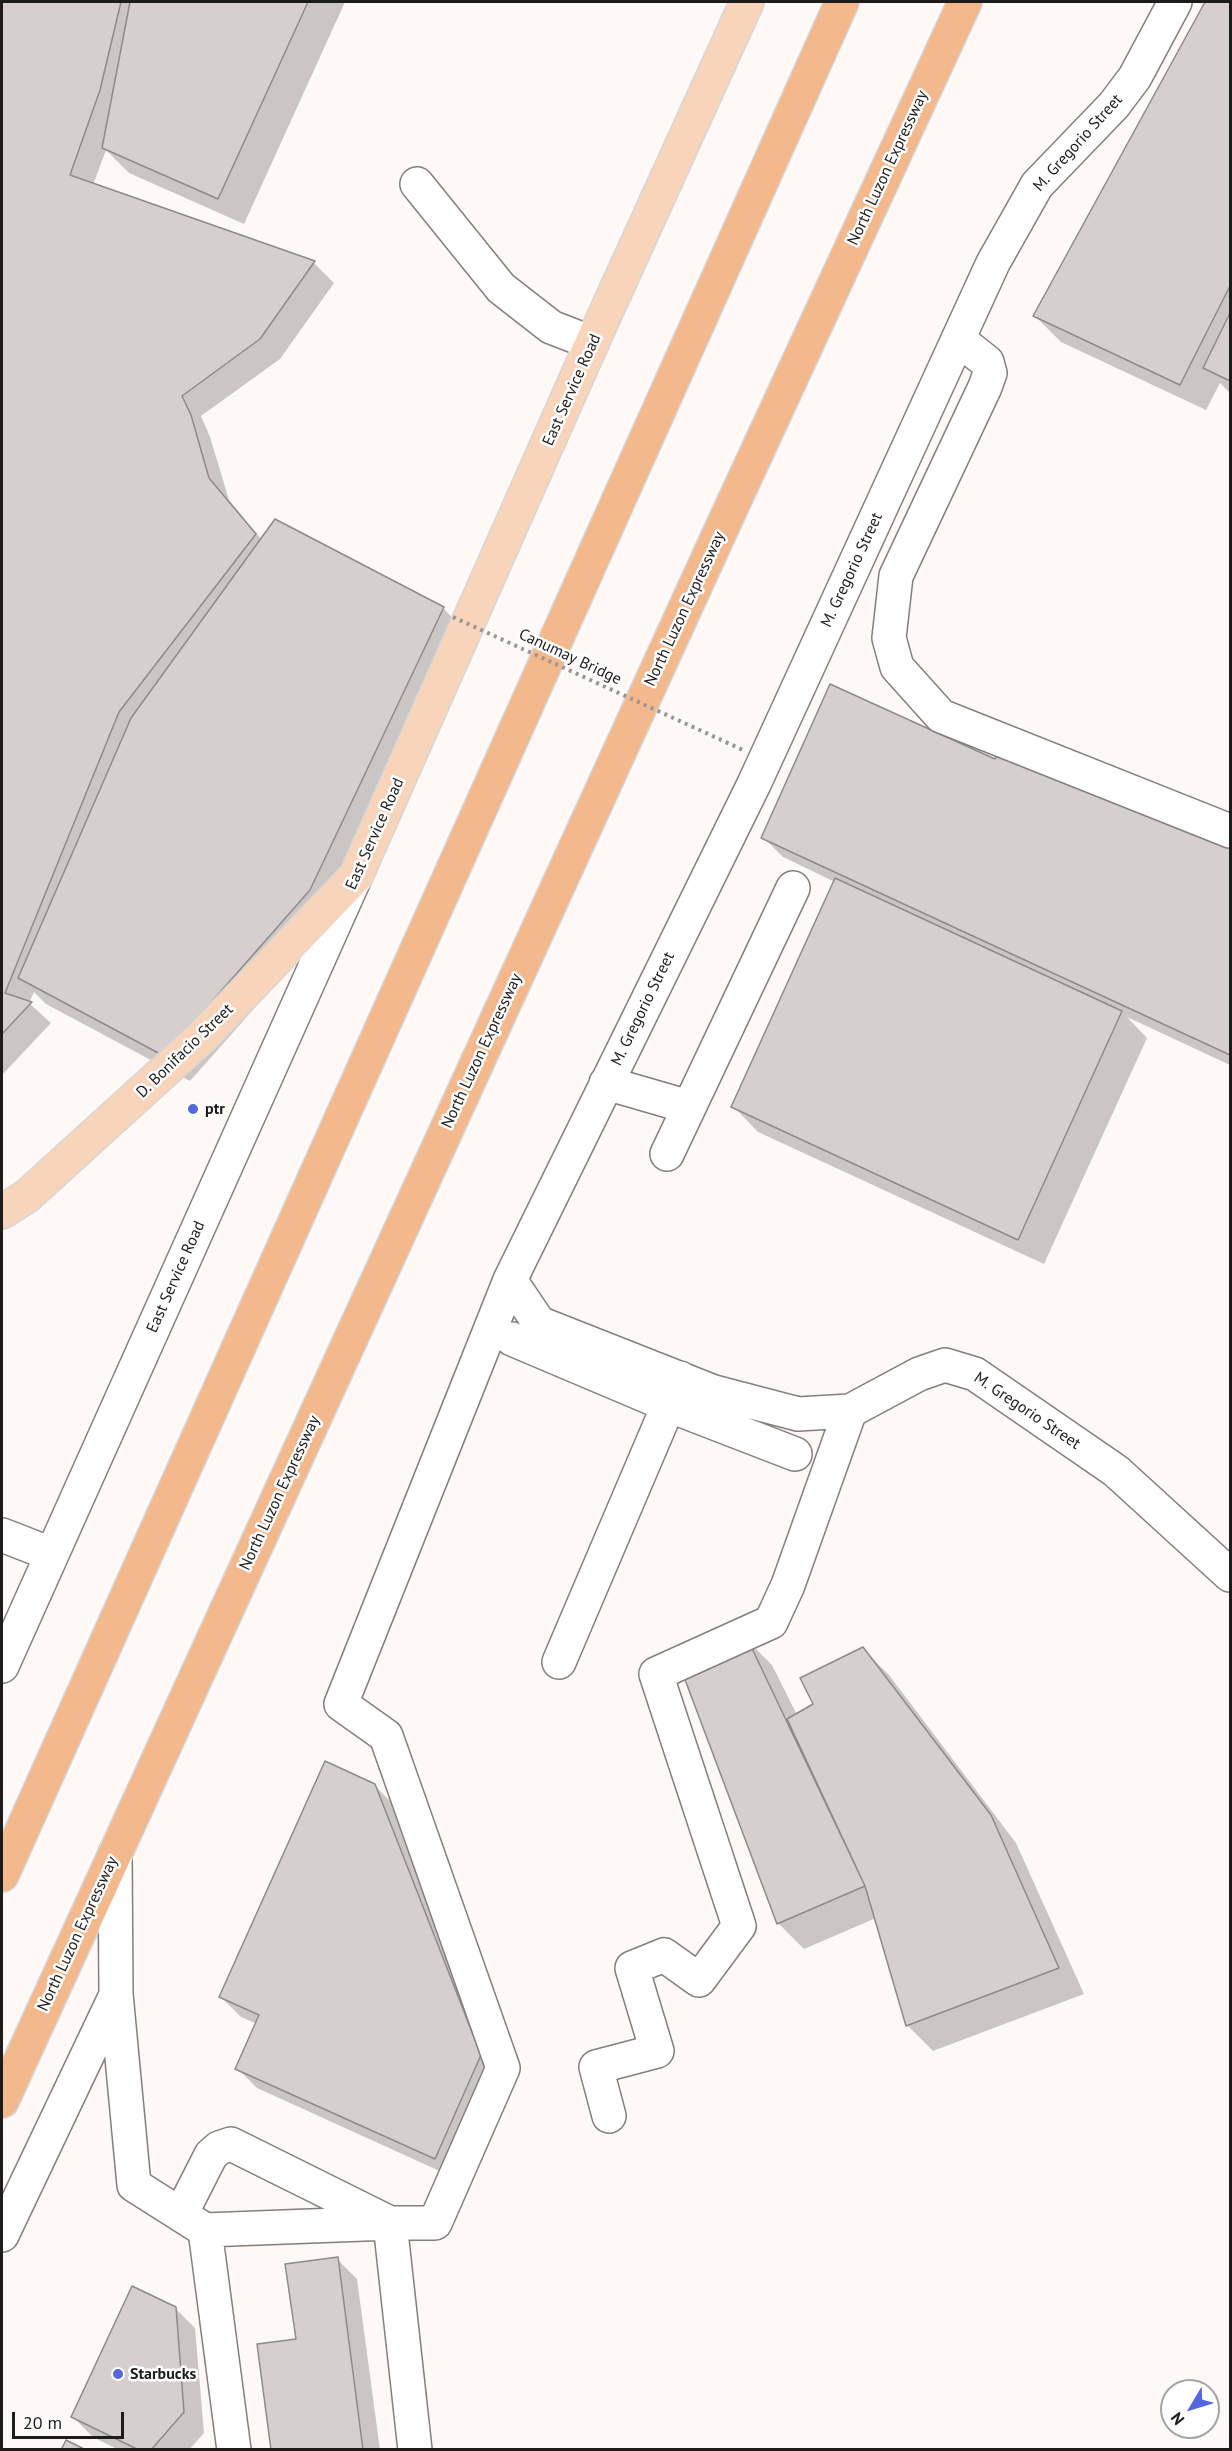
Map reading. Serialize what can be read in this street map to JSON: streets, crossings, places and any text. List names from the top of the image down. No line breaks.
{"streets":{"highway":["North Luzon Expressway"],"main road":["East Service Road","D. Bonifacio Street"],"street":["M. Gregorio Street"],"path":["Canumay Bridge"]},"crossings":[["East Service Road","D. Bonifacio Street"]],"places":["ptr","Starbucks"],"scale_bar":"20 m","north":"bottom left"}
